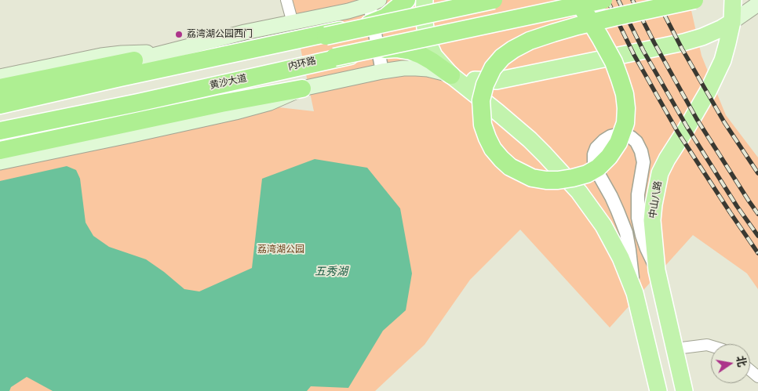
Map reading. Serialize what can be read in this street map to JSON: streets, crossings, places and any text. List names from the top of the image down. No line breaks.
{"streets":{"highway":["内环路","黄沙大道"],"main road":["中山八路"]},"crossings":[["内环路","黄沙大道"]],"water":["五秀湖"],"parks":["荔湾湖公园"],"places":["荔湾湖公园西门"],"north":"right"}
